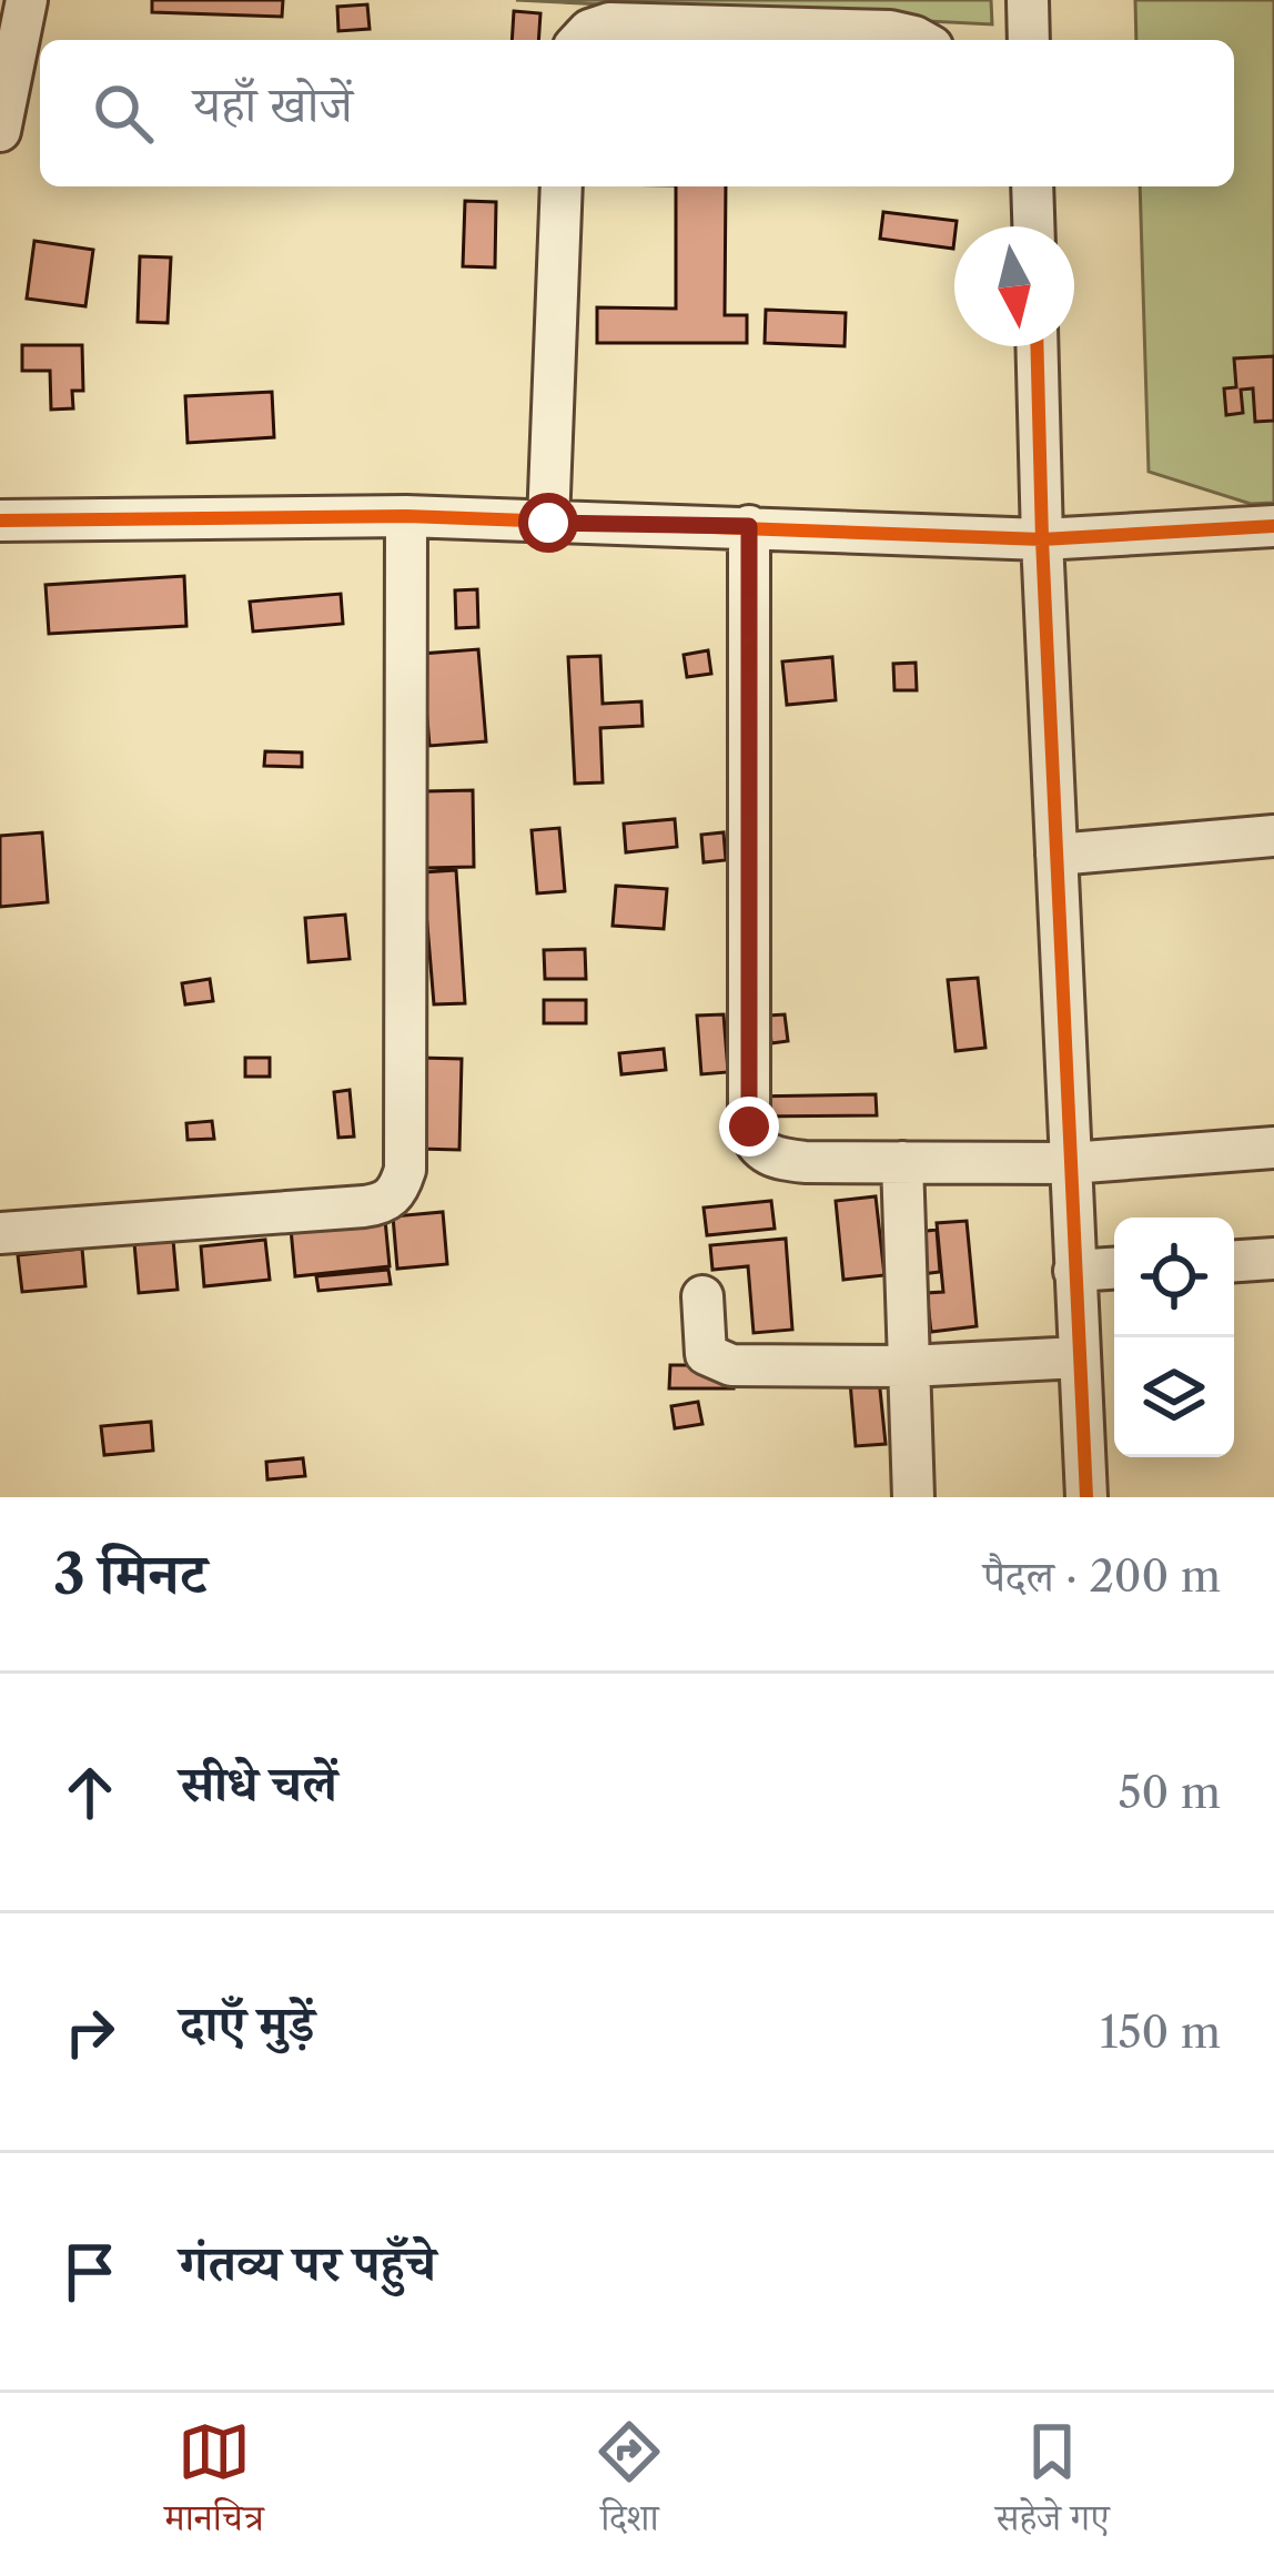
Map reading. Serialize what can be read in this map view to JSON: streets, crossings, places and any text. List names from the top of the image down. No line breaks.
{"north":"bottom","page":{"search":"यहाँ खोजें","heading":["3 मिनट","पैदल · 200 m"],"list":[["सीधे चलें","50 m"],["दाएँ मुड़ें","150 m"],"गंतव्य पर पहुँचे"],"nav":["मानचित्र","दिशा","सहेजे गए"]}}
